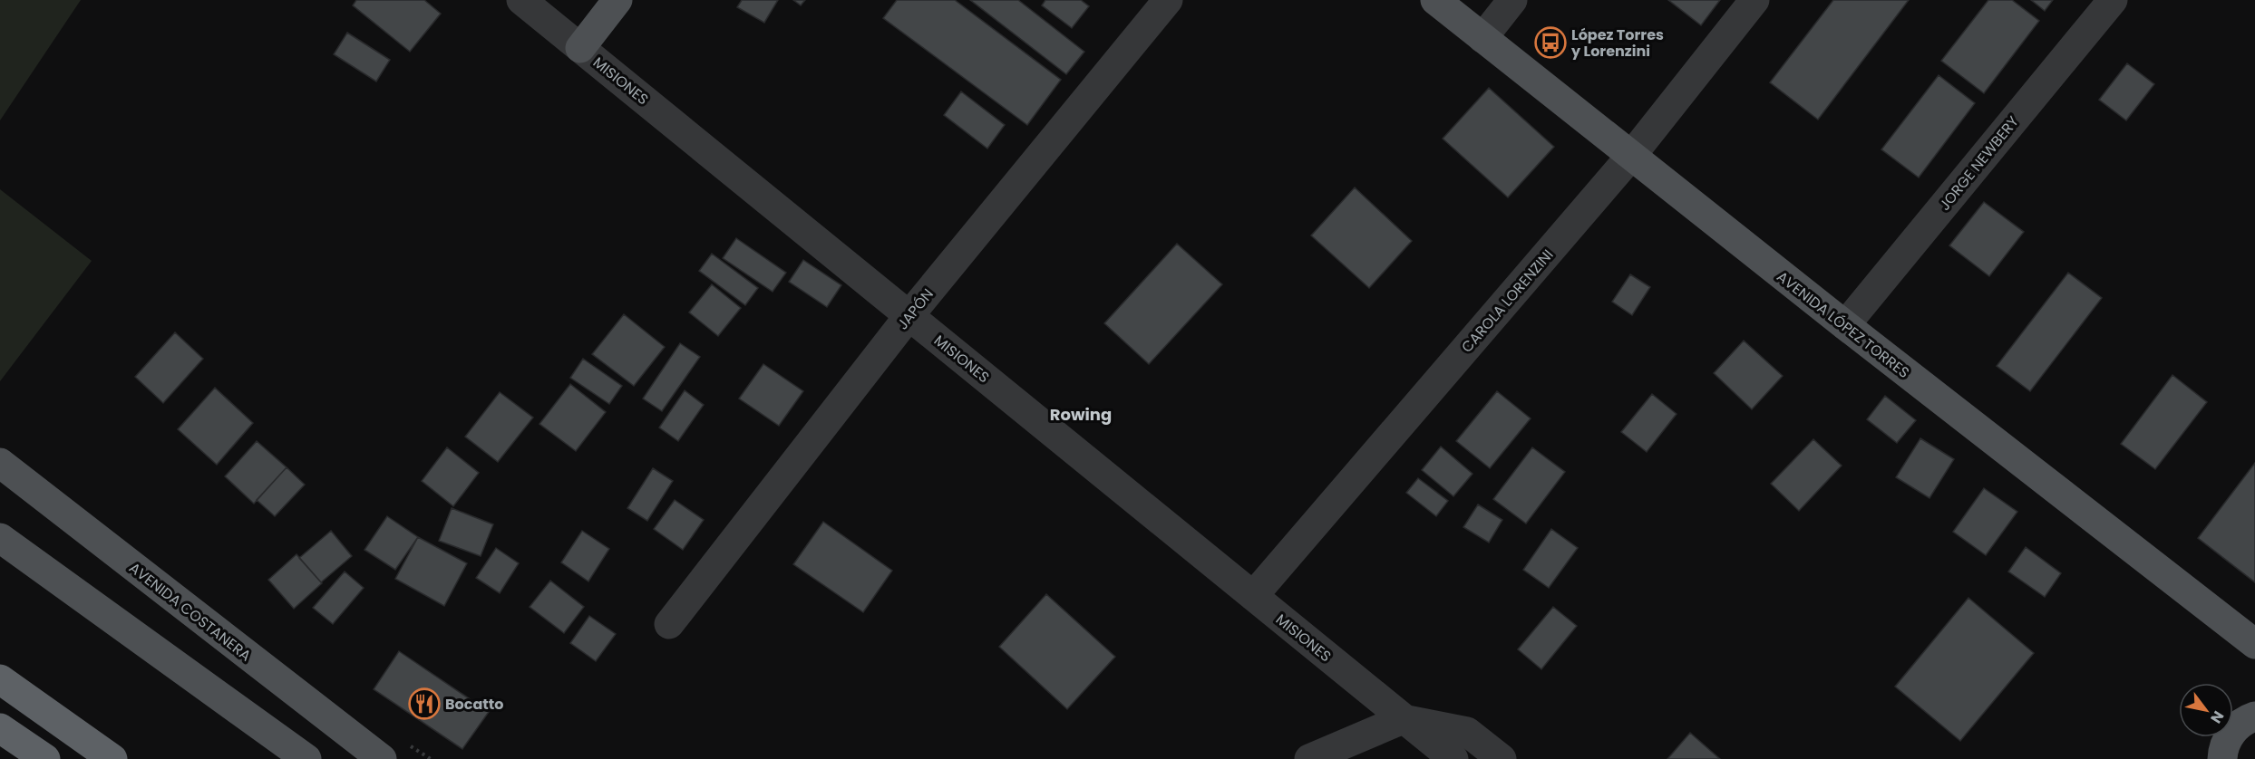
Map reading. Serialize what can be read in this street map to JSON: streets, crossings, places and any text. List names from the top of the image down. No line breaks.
{"streets":{"main road":["AVENIDA LÓPEZ TORRES","AVENIDA COSTANERA"],"street":["MISIONES","JORGE NEWBERY","CAROLA LORENZINI","JAPÓN"]},"crossings":[["MISIONES","CAROLA LORENZINI"],["MISIONES","JAPÓN"],["JORGE NEWBERY","AVENIDA LÓPEZ TORRES"],["CAROLA LORENZINI","AVENIDA LÓPEZ TORRES"]],"districts":["Rowing"],"places":{"bus stop":["López Torres y Lorenzini"],"restaurant":["Bocatto"]},"north":"bottom right"}
